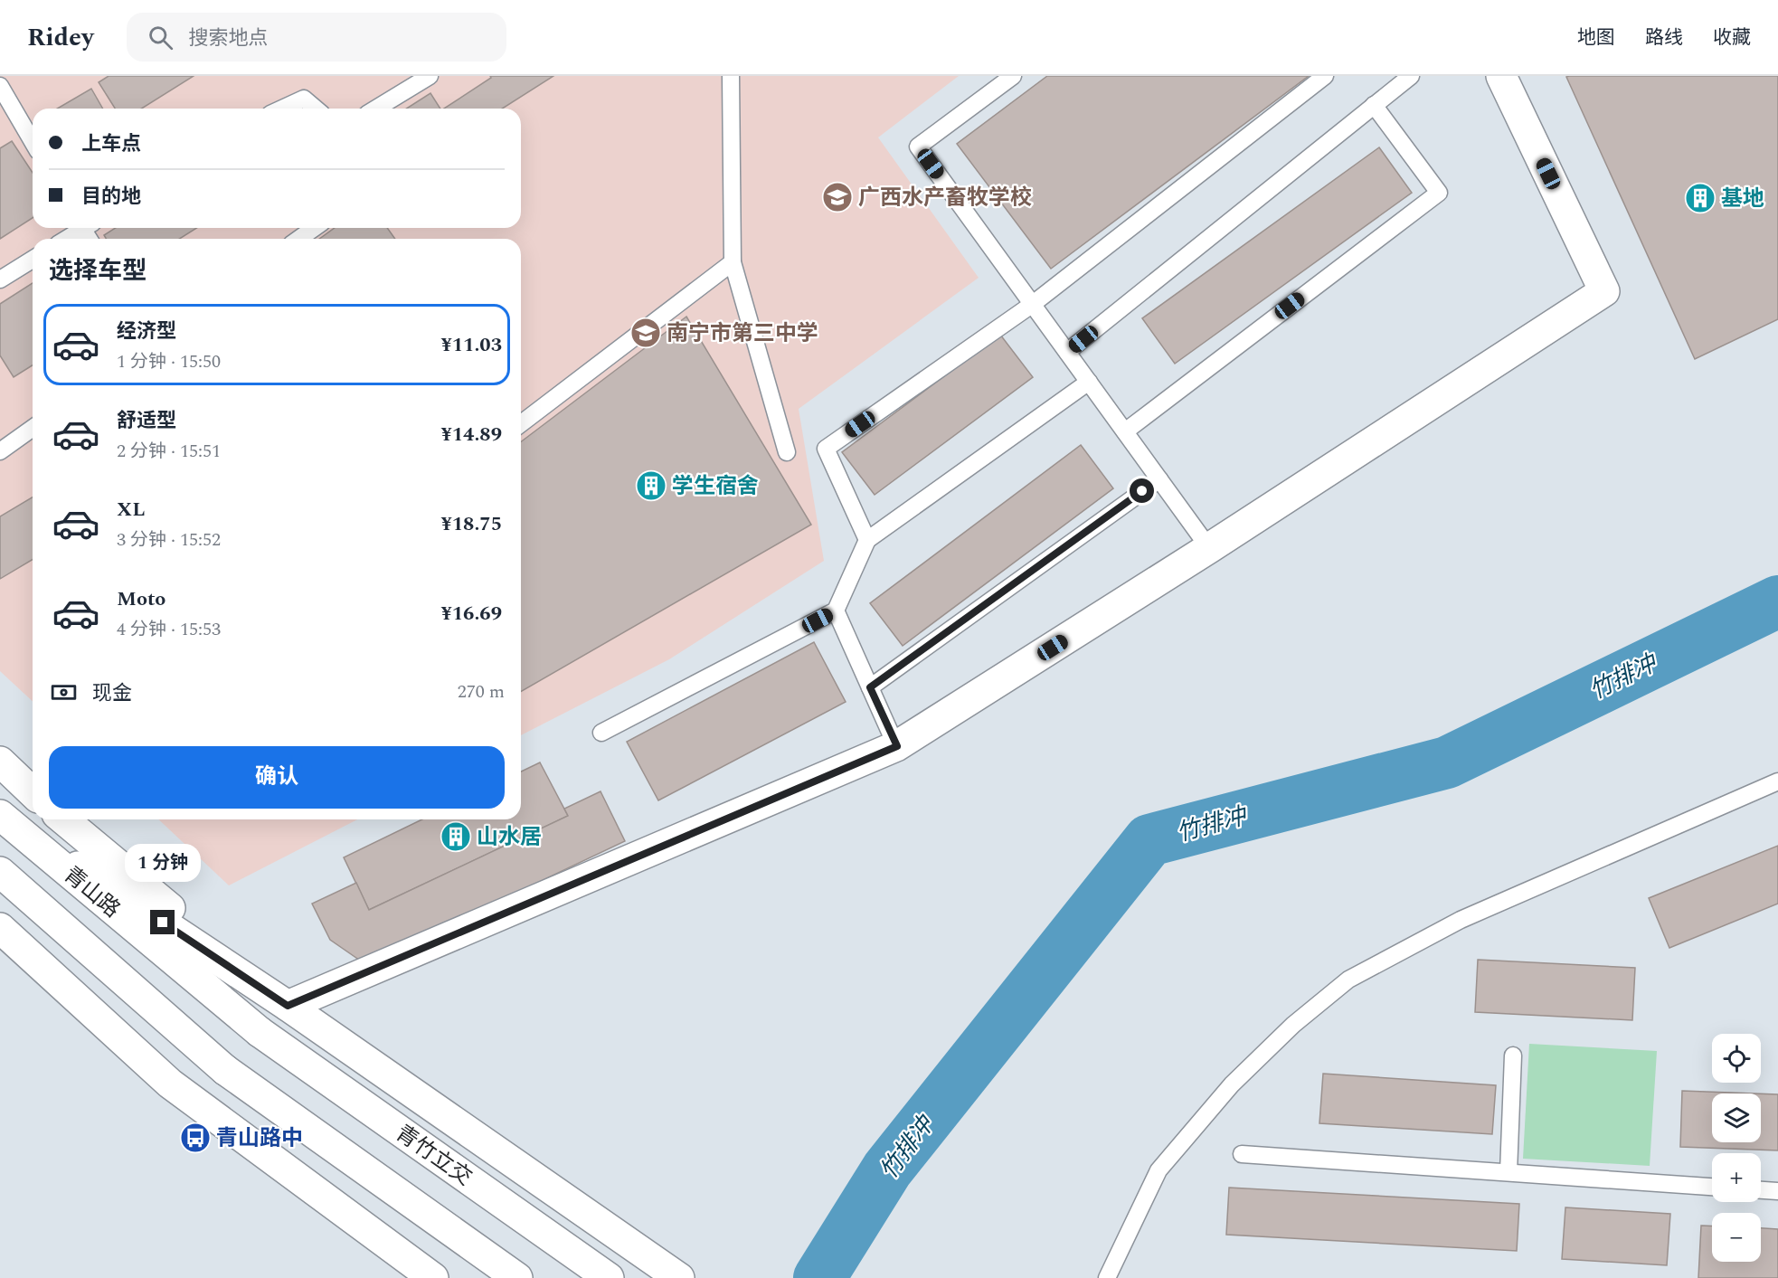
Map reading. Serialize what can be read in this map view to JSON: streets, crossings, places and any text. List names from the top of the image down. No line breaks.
{"streets":{"main road":["青山路","青竹立交"]},"crossings":[["青山路","青竹立交"]],"water":["竹排冲"],"places":{"school or university":["广西水产畜牧学校","南宁市第三中学"],"building":["基地","学生宿舍","山水居"],"bus stop":["青山路中"]},"page":{"header":"Ridey","search":"搜索地点","nav":["地图","路线","收藏"],"banner":["上车点","目的地"],"heading":"选择车型","list":[{"name":"经济型","note":"1 分钟 · 15:50","value":"¥11.03"},{"name":"舒适型","note":"2 分钟 · 15:51","value":"¥14.89"},{"name":"XL","note":"3 分钟 · 15:52","value":"¥18.75"},{"name":"Moto","note":"4 分钟 · 15:53","value":"¥16.69"}],"pay":["现金","270 m"],"buttons":"确认","bubble":"1 分钟","map_buttons":["+","−"]}}
